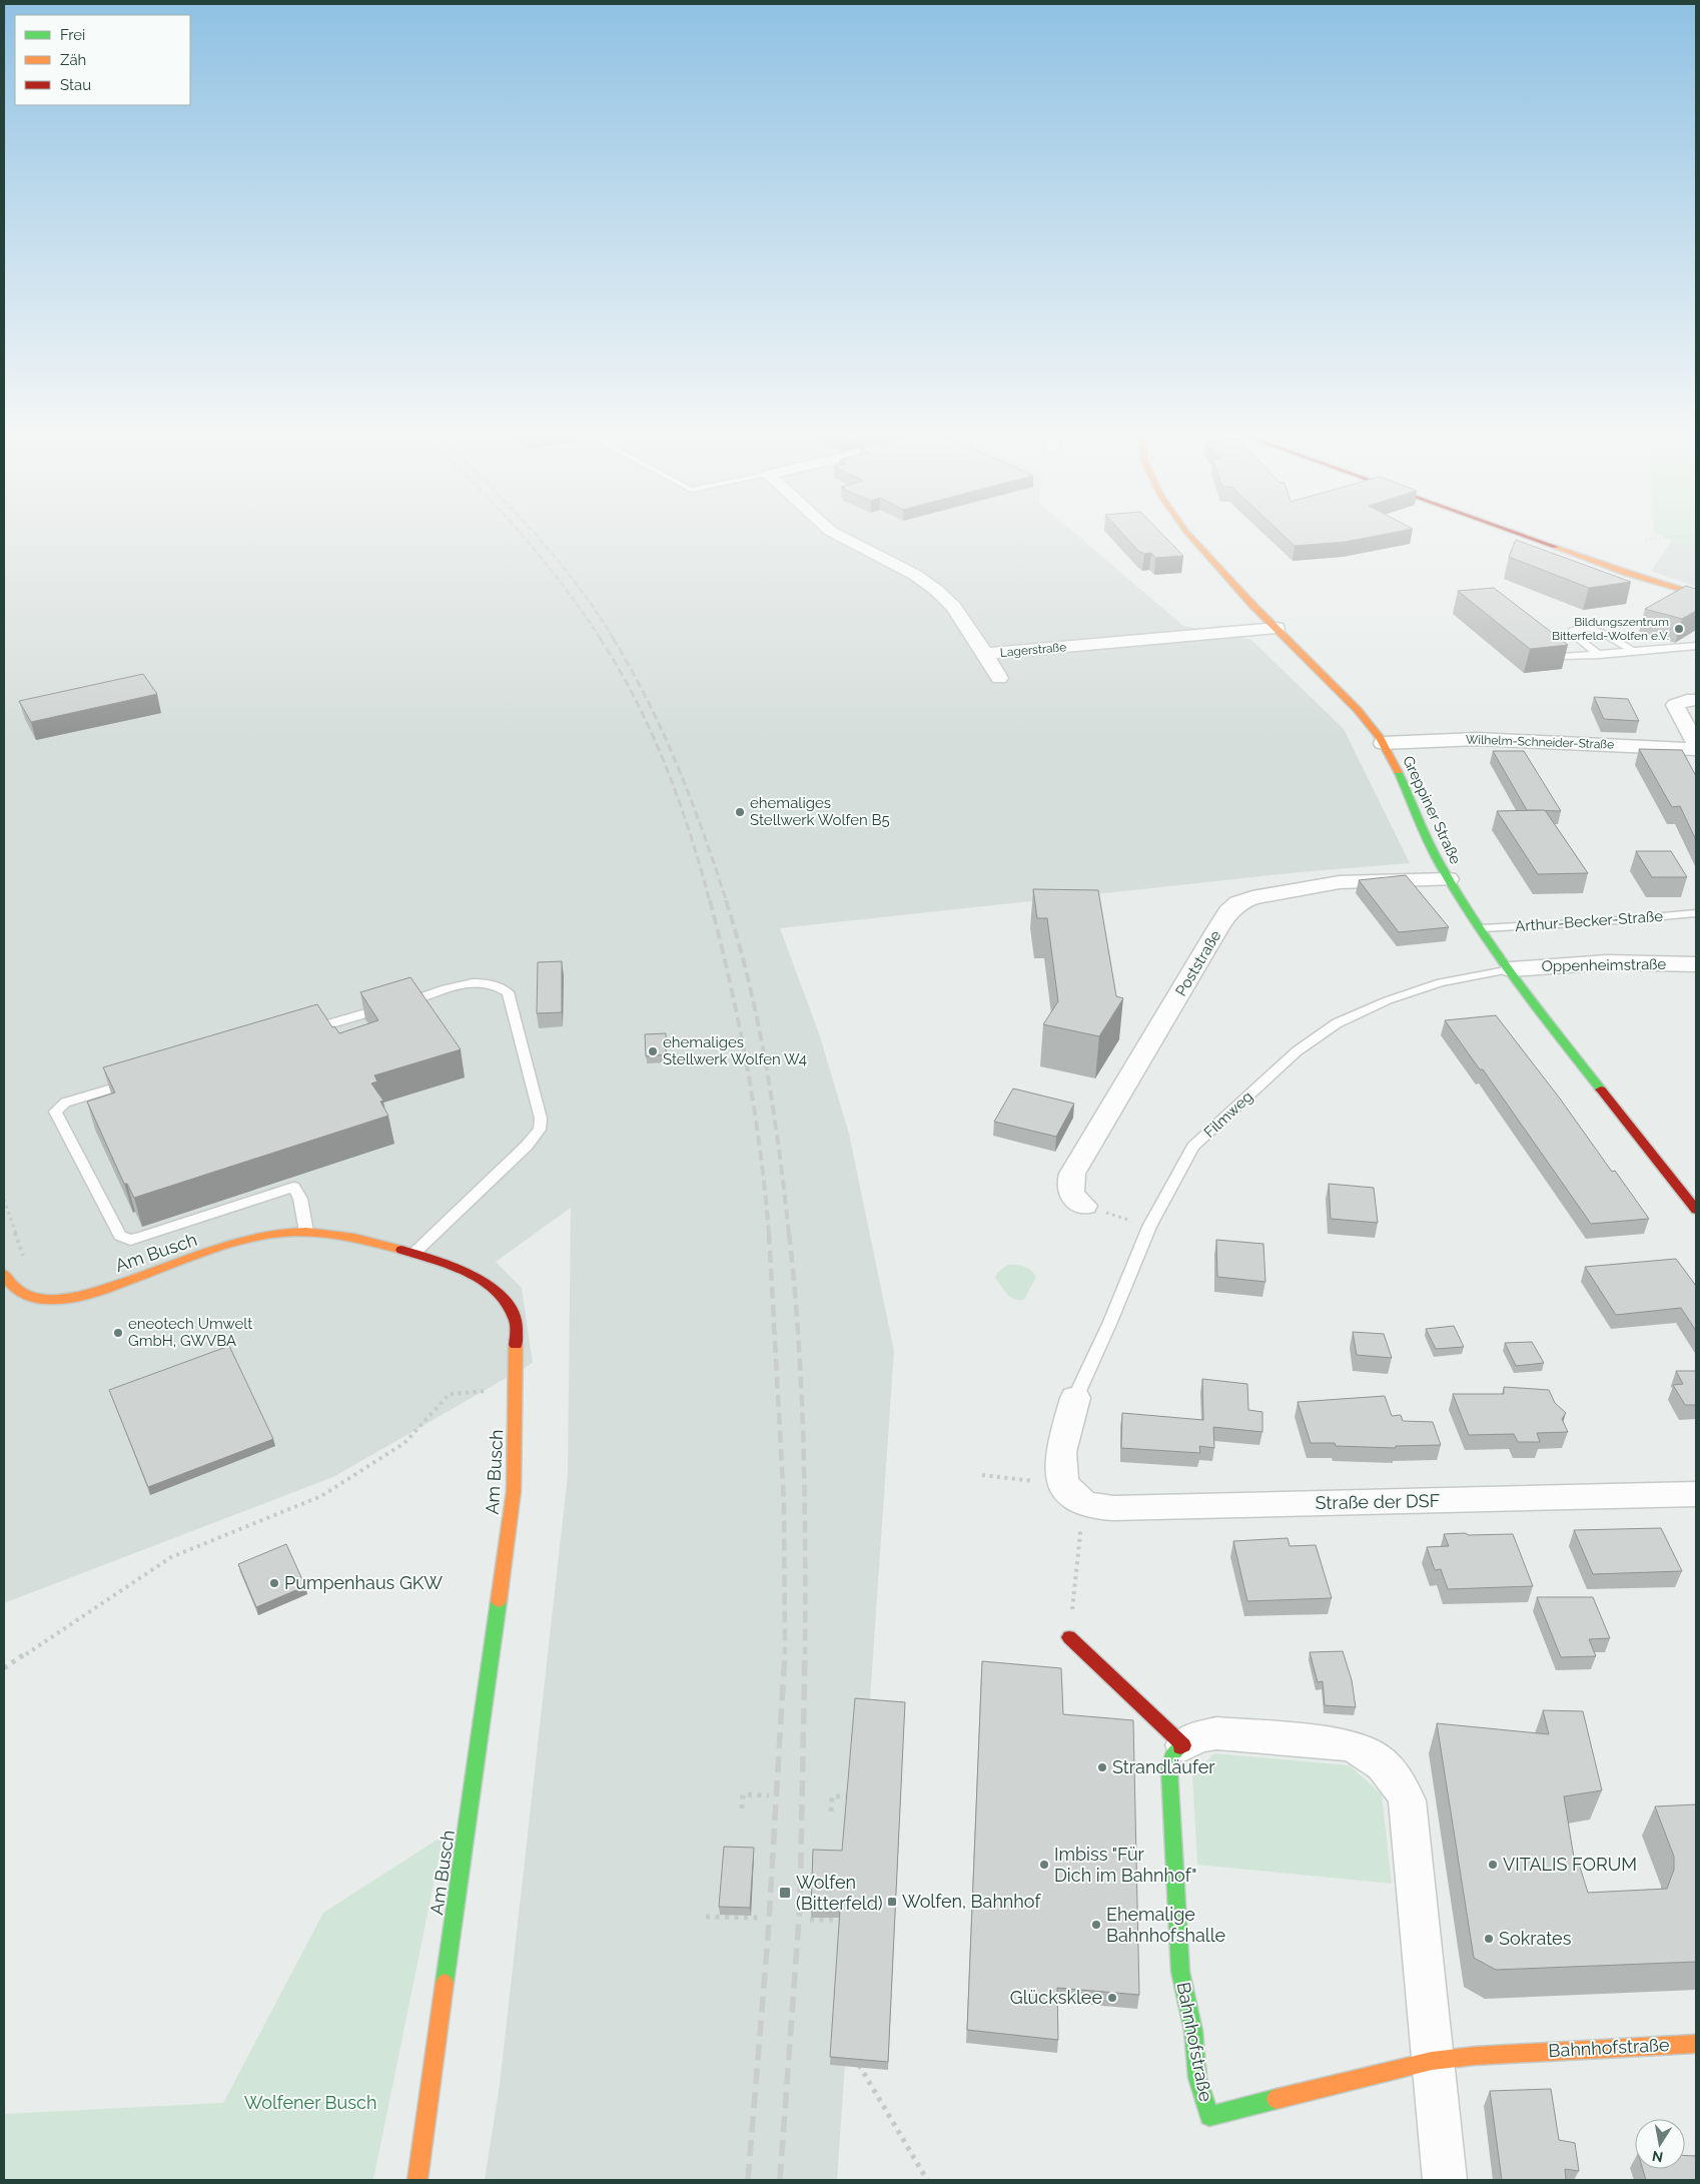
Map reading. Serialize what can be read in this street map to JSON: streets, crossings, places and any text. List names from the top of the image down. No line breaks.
{"streets":{"street":["Lagerstraße","Wilhelm-Schneider-Straße","Greppiner Straße","Poststraße","Oppenheimstraße","Am Busch","Straße der DSF","Bahnhofstraße"],"lane":["Arthur-Becker-Straße","Filmweg"]},"crossings":[["Lagerstraße","Greppiner Straße"],["Wilhelm-Schneider-Straße","Greppiner Straße"],["Greppiner Straße","Arthur-Becker-Straße"],["Greppiner Straße","Poststraße"],["Greppiner Straße","Oppenheimstraße"],["Greppiner Straße","Filmweg"],["Oppenheimstraße","Filmweg"]],"parks":["Wolfener Busch"],"places":{"other":["Bildungszentrum Bitterfeld-Wolfen e.V.","ehemaliges Stellwerk Wolfen B5","ehemaliges Stellwerk Wolfen W4","eneotech Umwelt GmbH, GWVBA","Pumpenhaus GKW","Strandläufer","Imbiss \"Für Dich im Bahnhof\"","VITALIS FORUM","Ehemalige Bahnhofshalle","Sokrates","Glücksklee"],"transit":["Wolfen (Bitterfeld)","Wolfen, Bahnhof"]},"legend":["Frei","Zäh","Stau"],"north":"bottom"}
